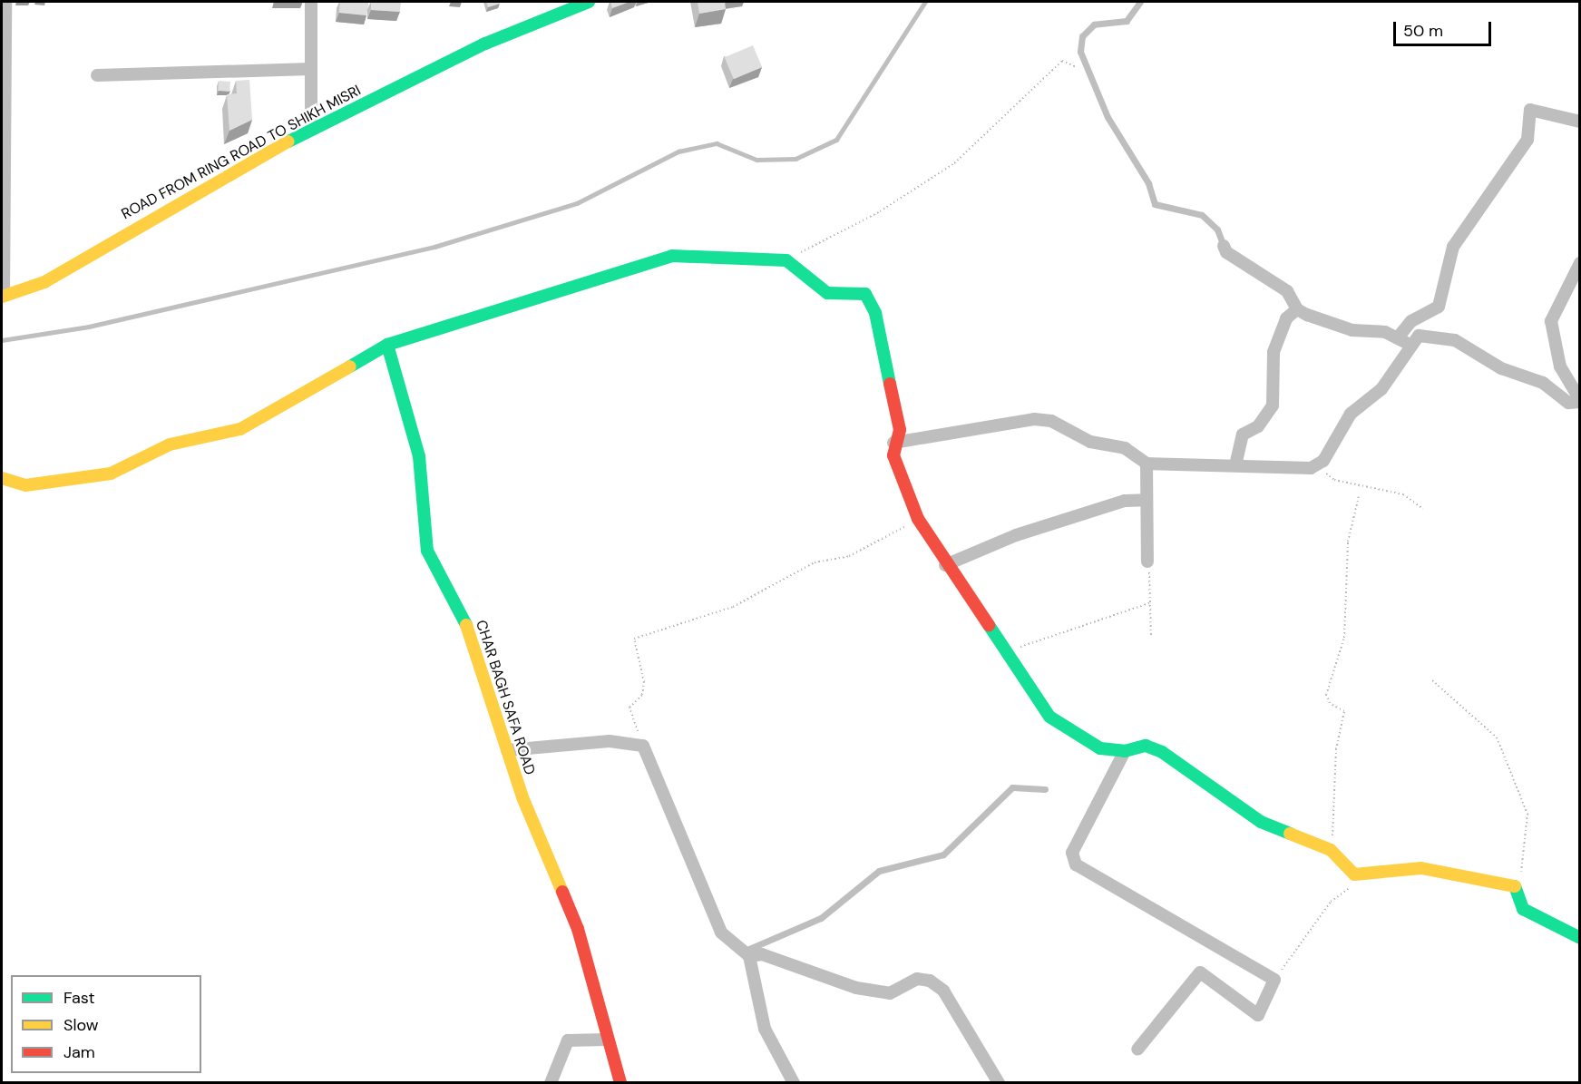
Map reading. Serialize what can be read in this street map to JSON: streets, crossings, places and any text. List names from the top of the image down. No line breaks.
{"streets":{"street":["ROAD FROM RING ROAD TO SHIKH MISRI","CHAR BAGH SAFA ROAD"]},"legend":["Fast","Slow","Jam"],"scale_bar":"50 m"}
